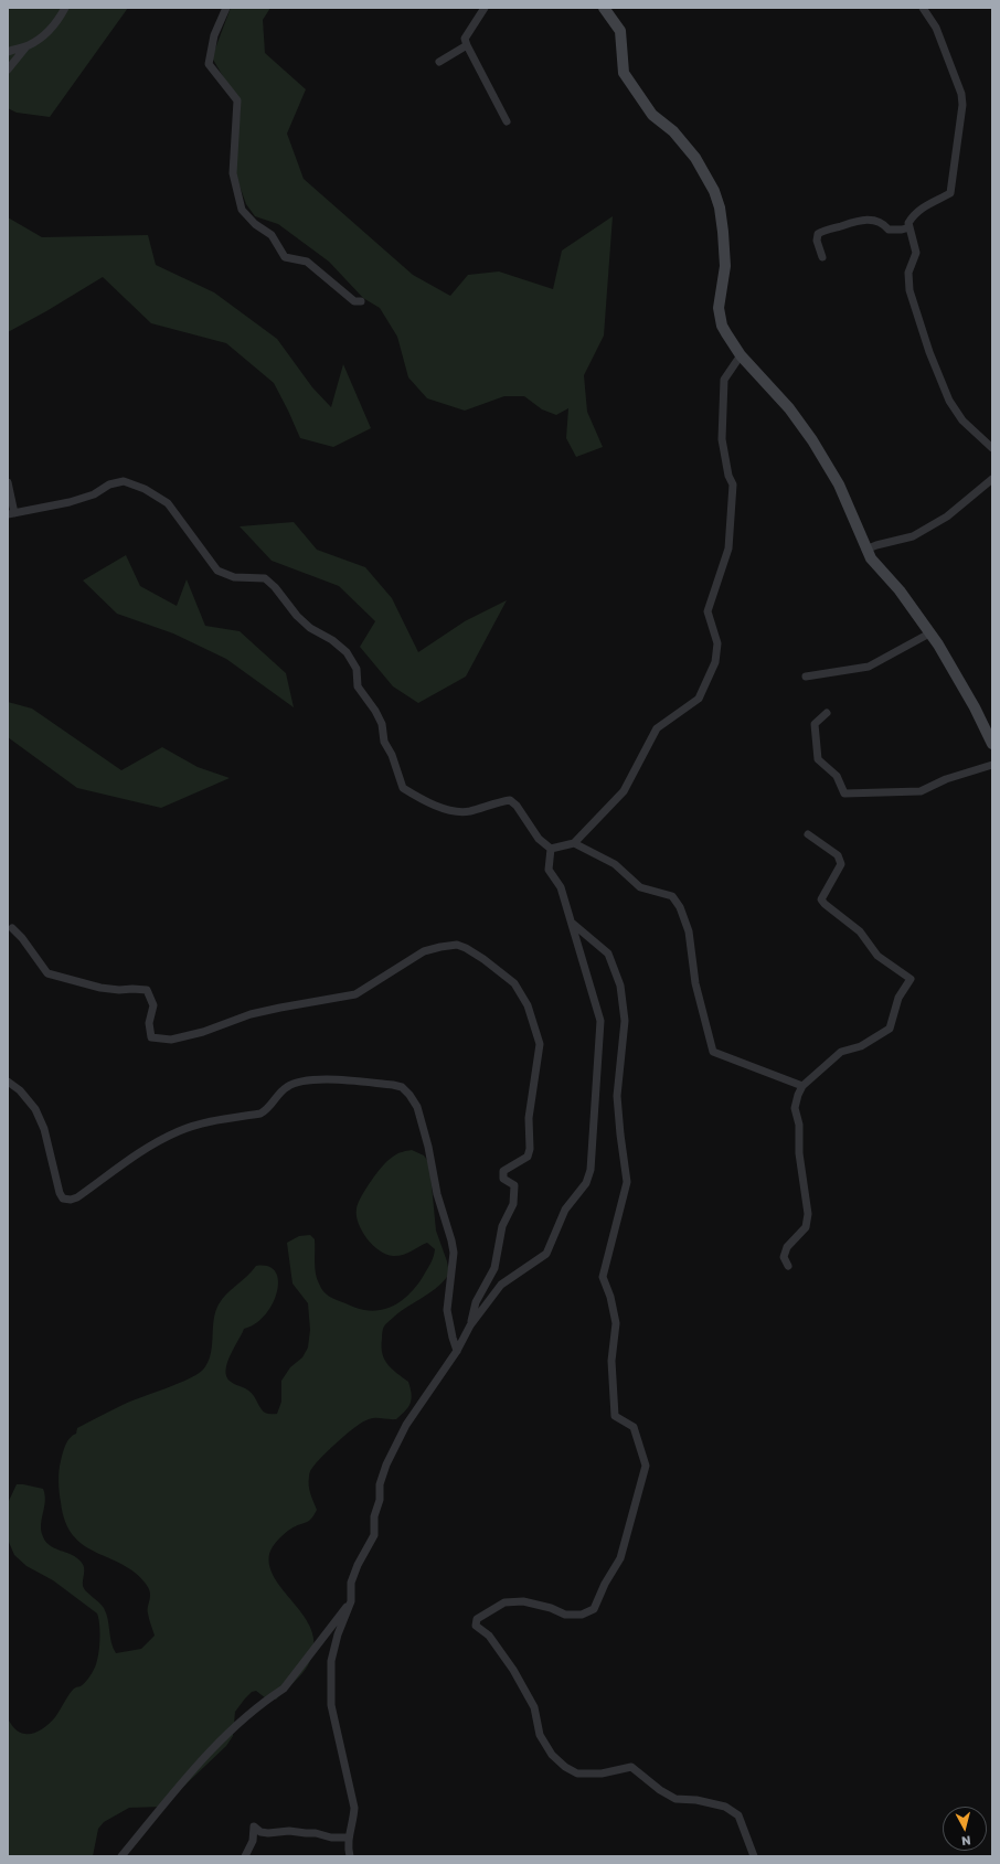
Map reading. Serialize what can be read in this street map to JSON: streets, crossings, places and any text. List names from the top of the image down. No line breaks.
{"north":"bottom"}
